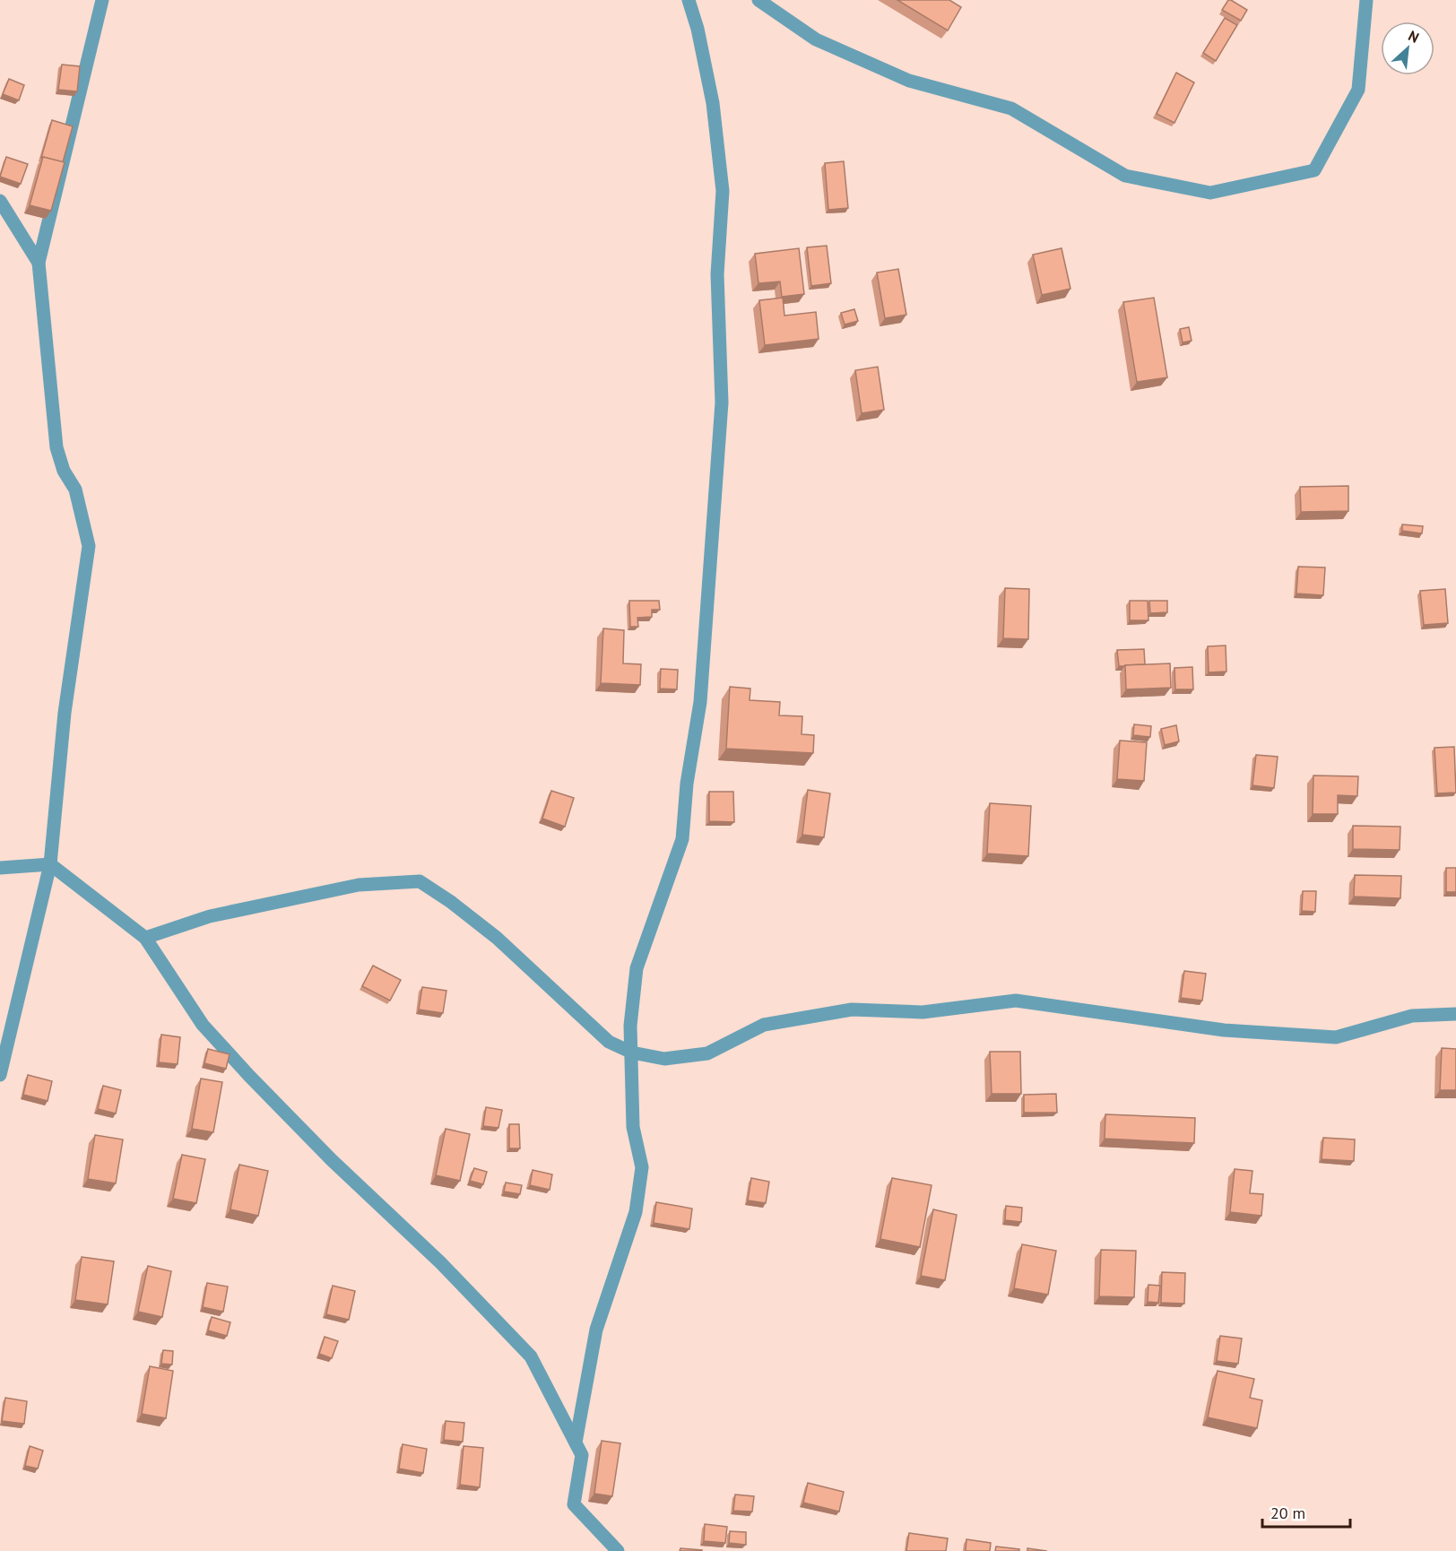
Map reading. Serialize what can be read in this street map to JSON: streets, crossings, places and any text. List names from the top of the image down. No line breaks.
{"scale_bar":"20 m","north":"top right"}
